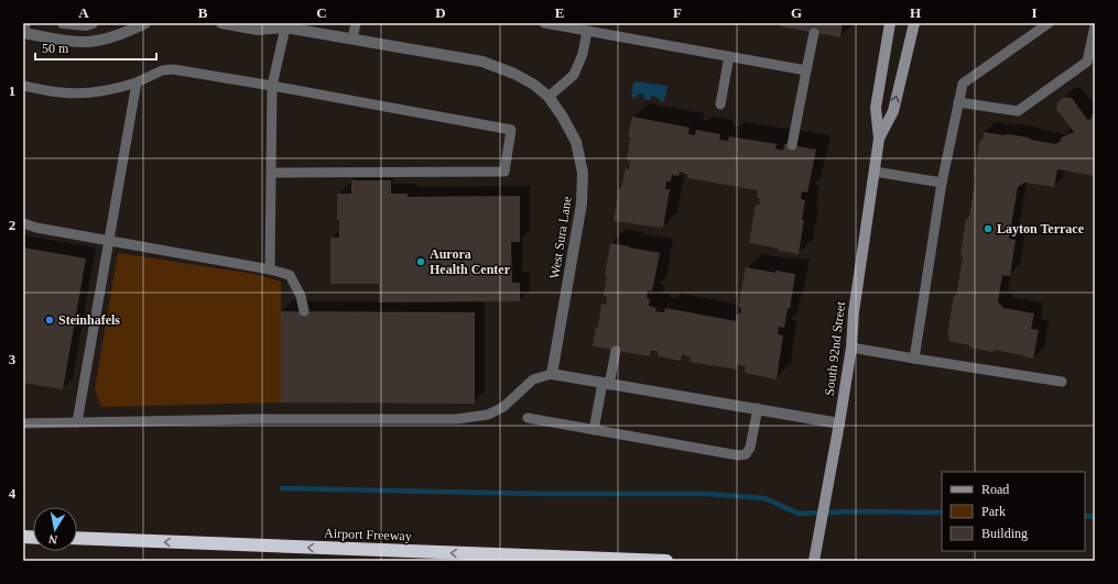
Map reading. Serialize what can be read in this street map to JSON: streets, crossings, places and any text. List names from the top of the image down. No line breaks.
{"streets":{"highway":["Airport Freeway"],"main road":["South 92nd Street"],"street":["West Sura Lane"]},"one_way":["Airport Freeway"],"places":["Layton Terrace","Aurora Health Center","Steinhafels"],"legend":["Road","Park","Building"],"scale_bar":"50 m","north":"bottom","grid":{"columns":["A","B","C","D","E","F","G","H","I"],"rows":["1","2","3","4"]}}
